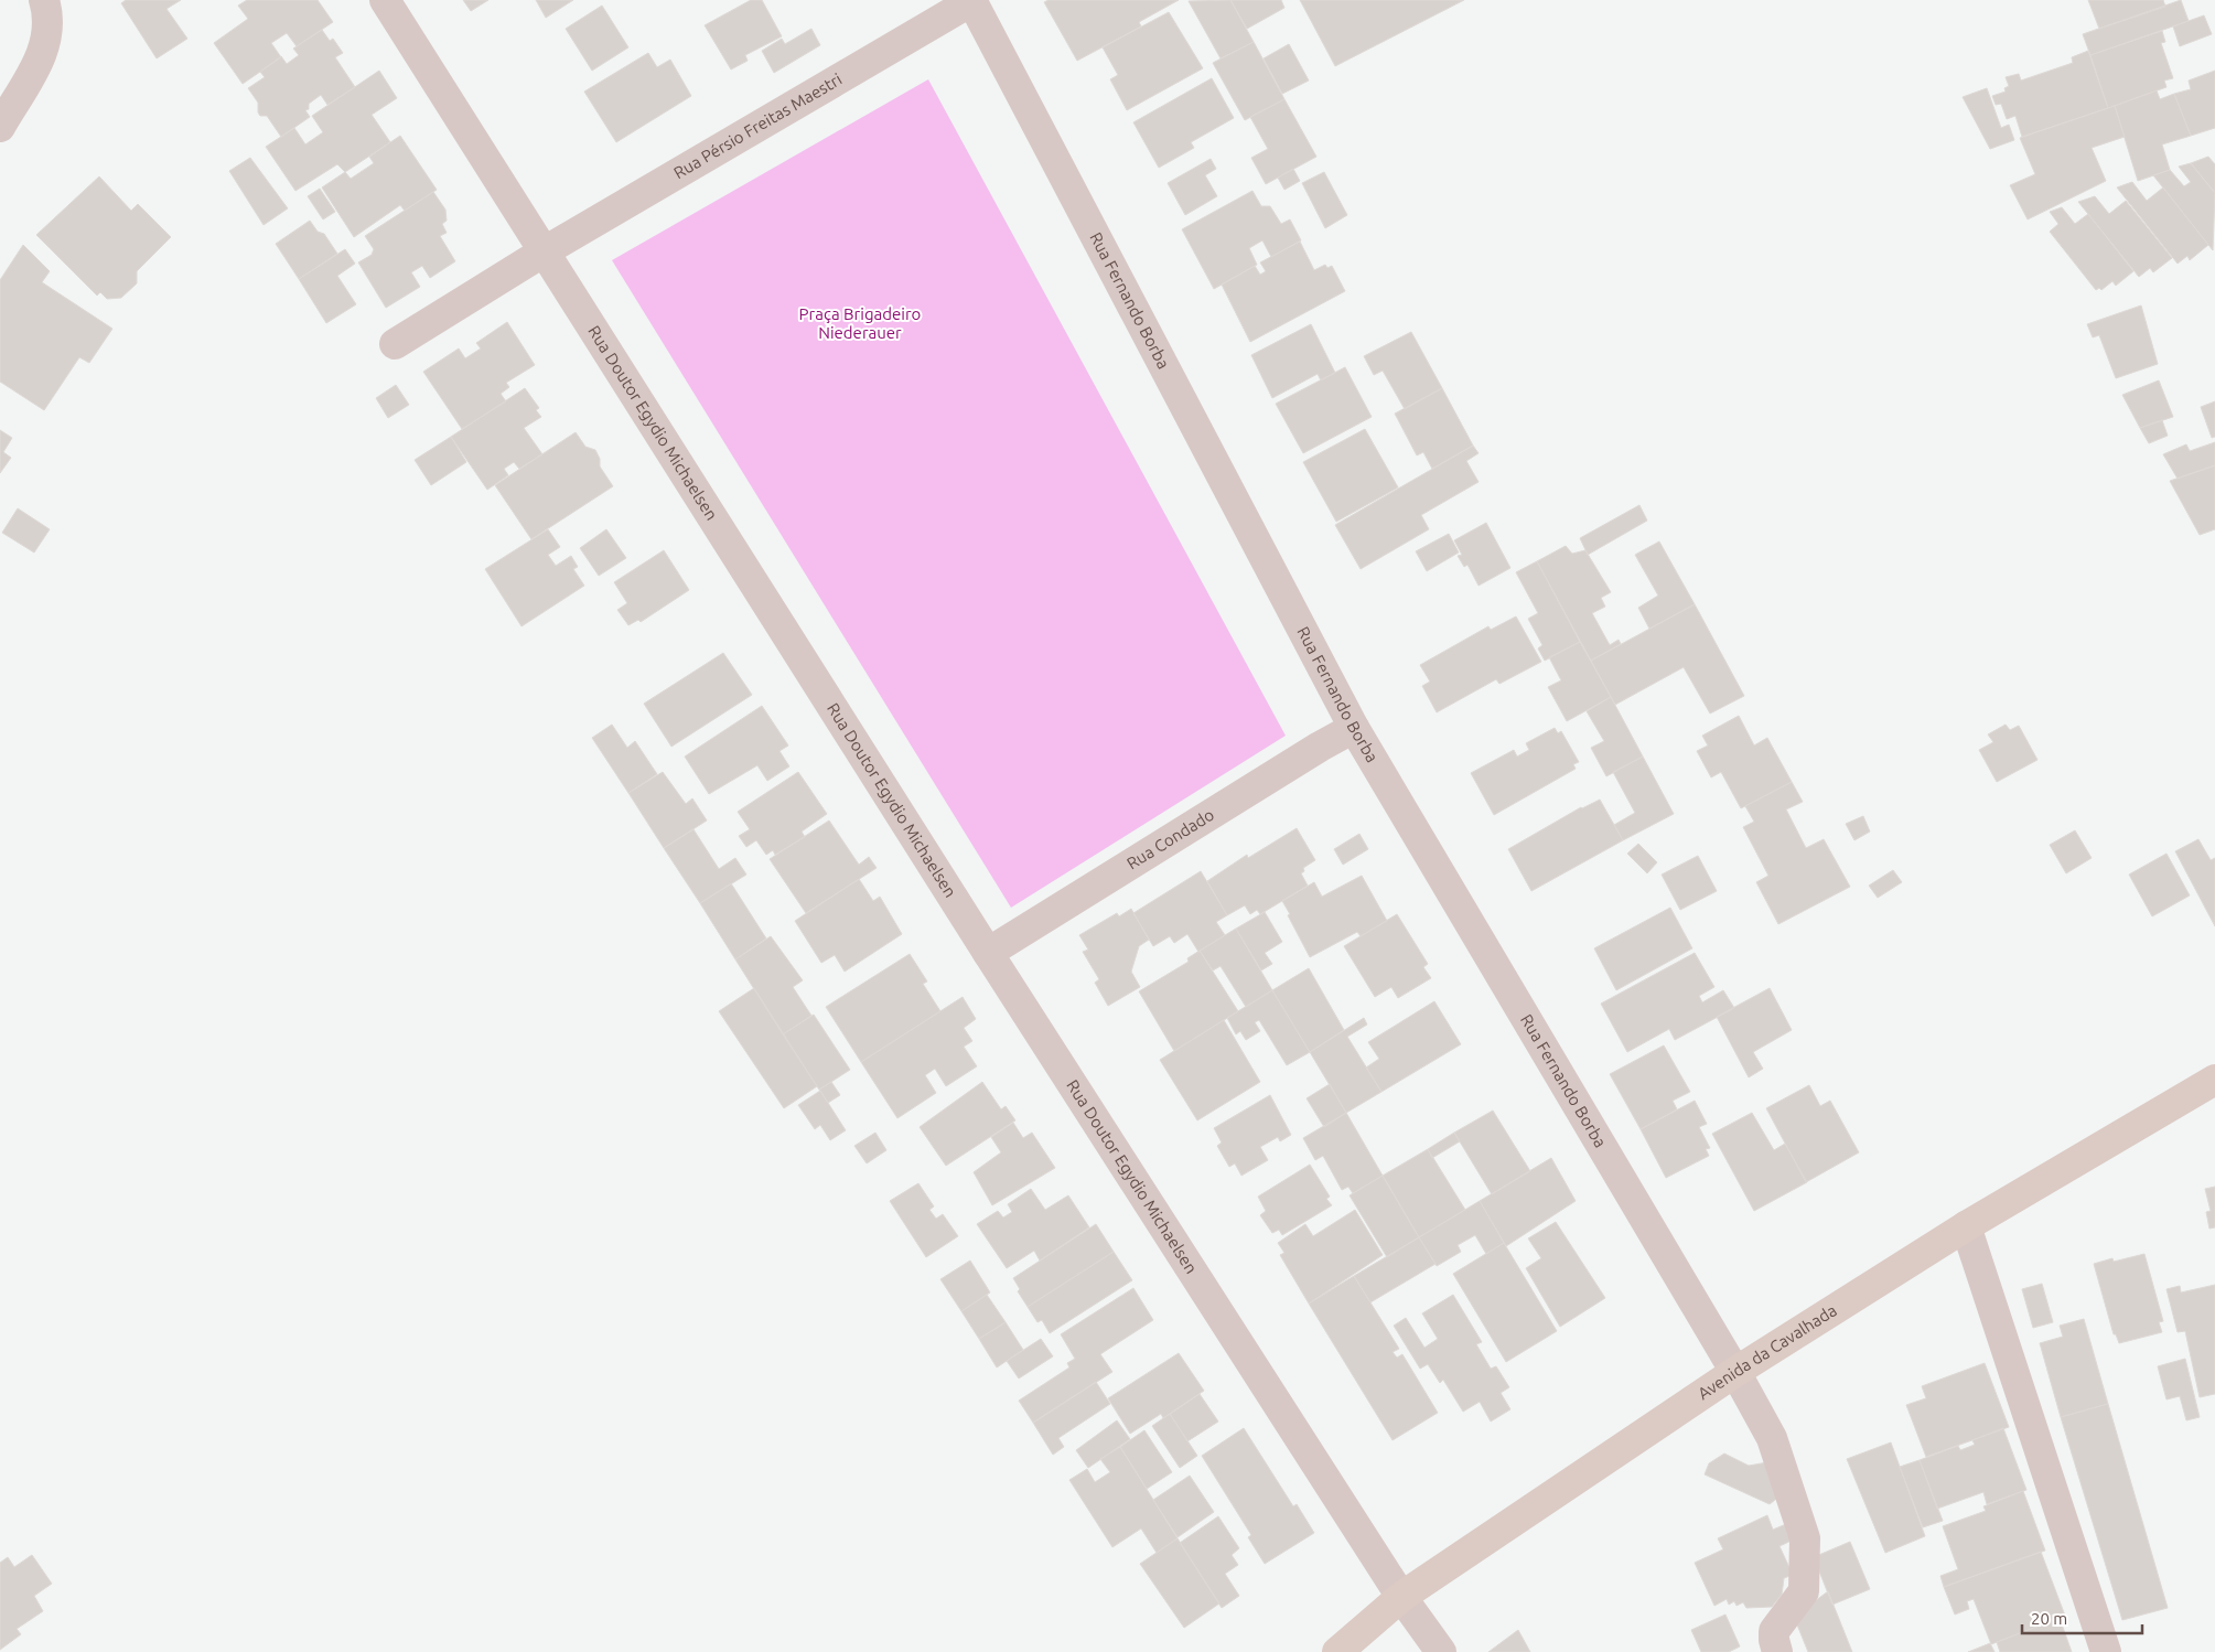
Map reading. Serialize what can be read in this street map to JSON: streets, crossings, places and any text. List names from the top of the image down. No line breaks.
{"streets":{"main road":["Avenida da Cavalhada"],"street":["Rua Pérsio Freitas Maestri","Rua Fernando Borba","Rua Doutor Egydio Michaelsen","Rua Condado"]},"crossings":[["Rua Pérsio Freitas Maestri","Rua Fernando Borba"],["Rua Pérsio Freitas Maestri","Rua Doutor Egydio Michaelsen"],["Rua Fernando Borba","Rua Condado"],["Rua Fernando Borba","Avenida da Cavalhada"],["Rua Doutor Egydio Michaelsen","Rua Condado"],["Rua Doutor Egydio Michaelsen","Avenida da Cavalhada"]],"parks":["Praça Brigadeiro Niederauer"],"scale_bar":"20 m"}
